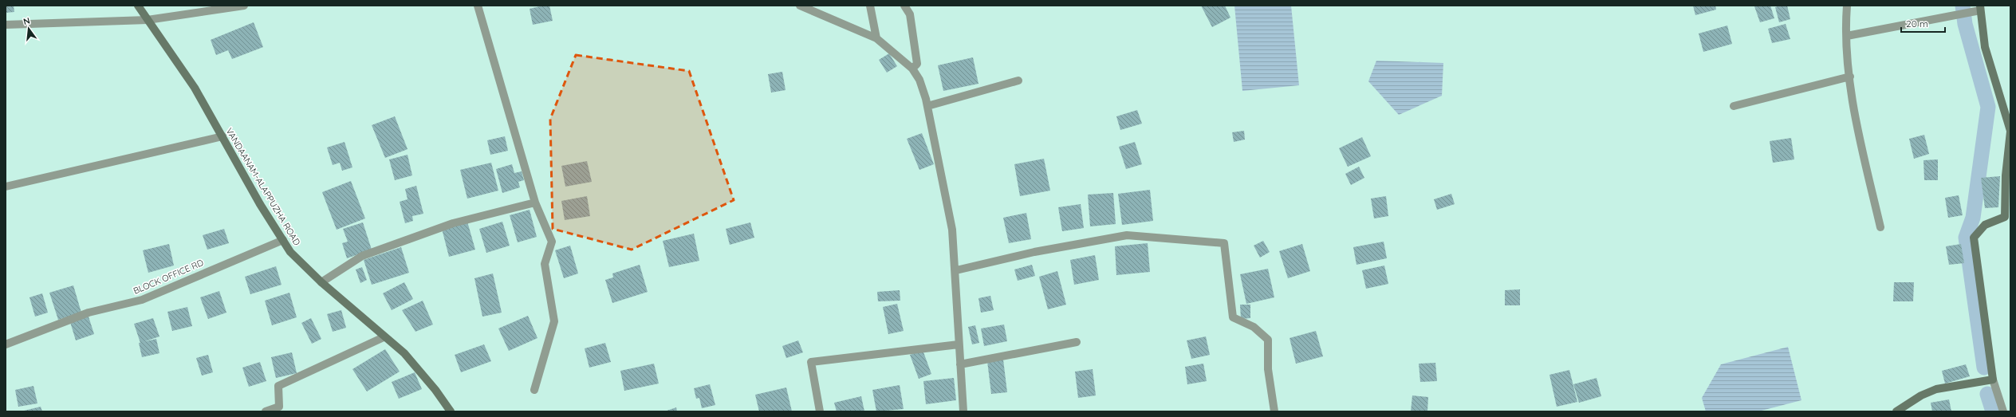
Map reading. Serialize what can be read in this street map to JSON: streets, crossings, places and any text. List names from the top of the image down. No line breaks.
{"streets":{"main road":["VANDAANAM-ALAPPUZHA ROAD"],"street":["BLOCK OFFICE RD"]},"crossings":[["VANDAANAM-ALAPPUZHA ROAD","BLOCK OFFICE RD"]],"scale_bar":"20 m","north":"top"}
